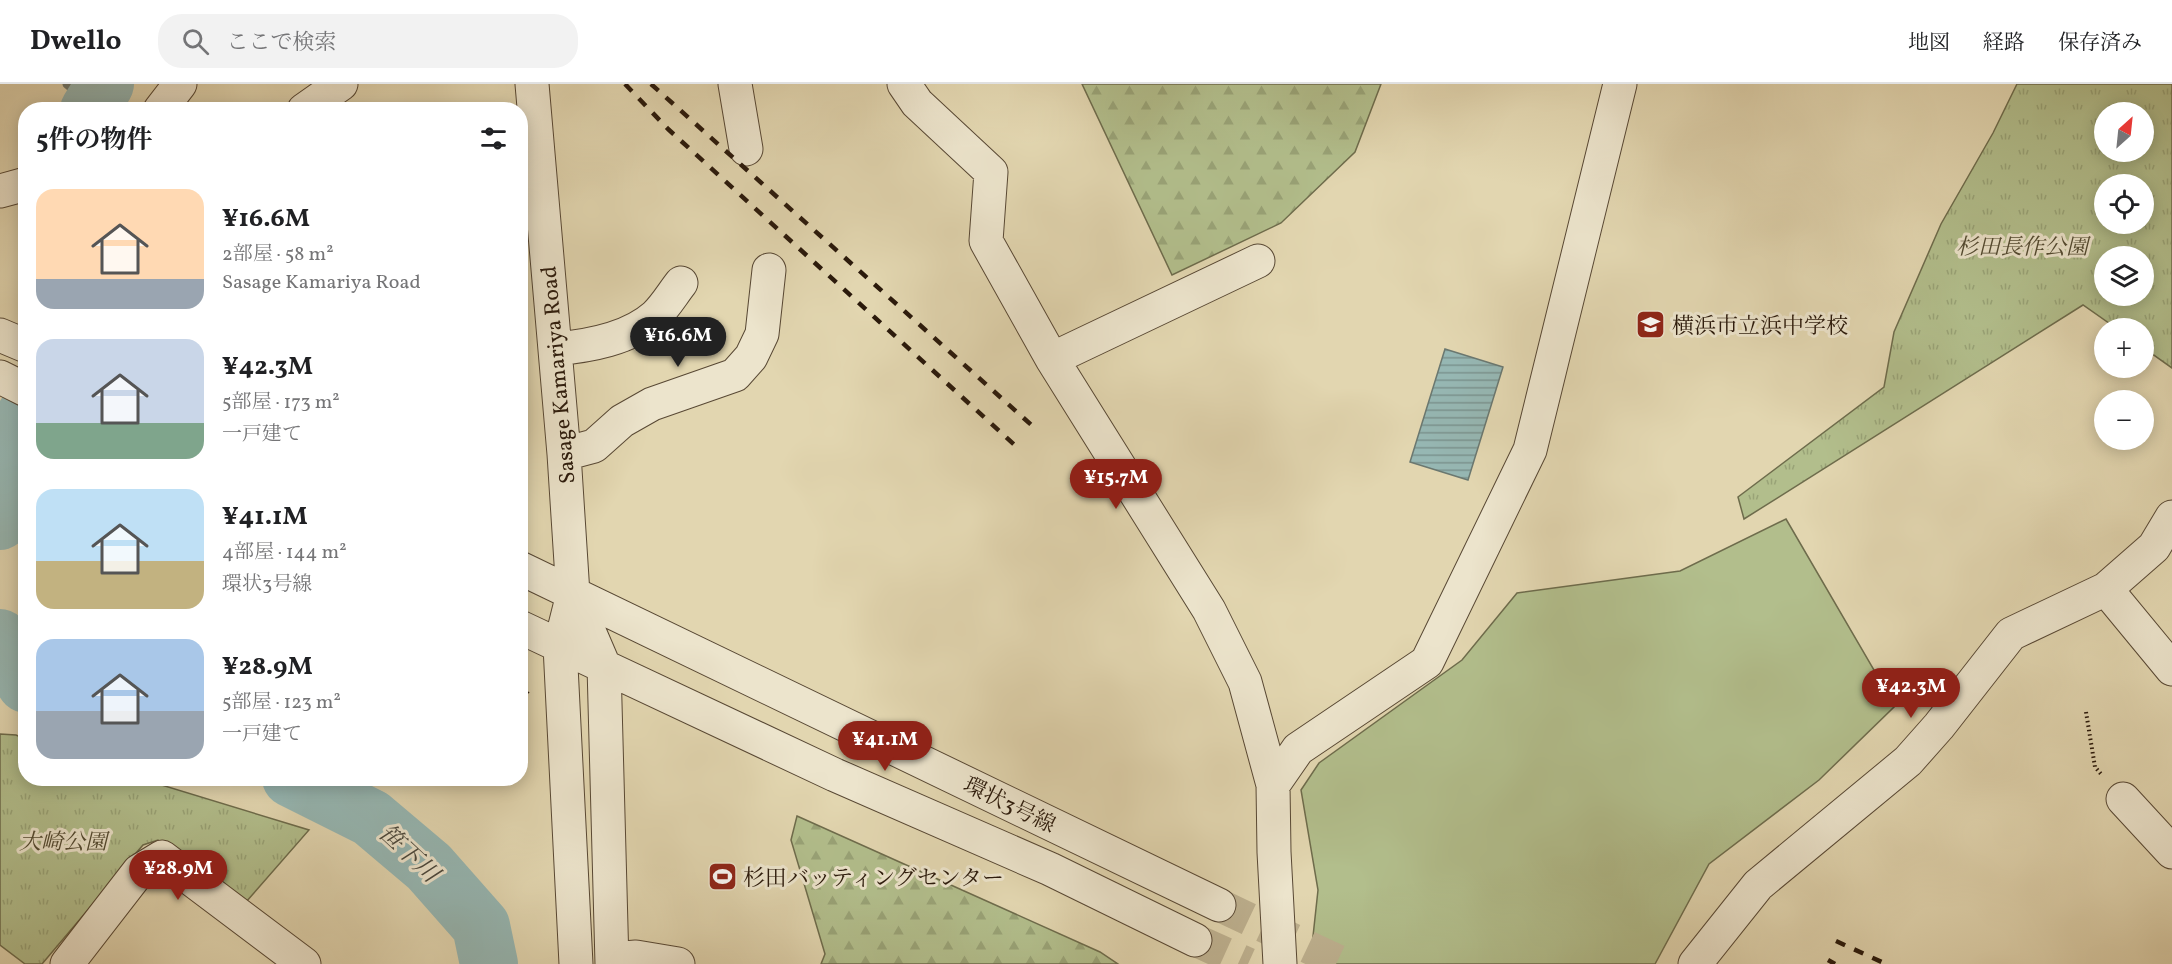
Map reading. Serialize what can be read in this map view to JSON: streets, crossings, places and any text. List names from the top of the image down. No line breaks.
{"streets":{"street":["Sasage Kamariya Road","環状3号線"]},"crossings":[["Sasage Kamariya Road","環状3号線"]],"water":["笹下川"],"parks":["杉田長作公園","大崎公園"],"places":{"school or university":["横浜市立浜中学校"],"sports":["杉田バッティングセンター"]},"north":"top right","page":{"header":"Dwello","search":"ここで検索","nav":["地図","経路","保存済み"],"map_buttons":["+","−"],"heading":"5件の物件","list":[{"name":"¥16.6M","note":"2部屋 · 58 m² · Sasage Kamariya Road"},{"name":"¥42.3M","note":"5部屋 · 173 m² · 一戸建て"},{"name":"¥41.1M","note":"4部屋 · 144 m² · 環状3号線"},{"name":"¥28.9M","note":"5部屋 · 123 m² · 一戸建て"}],"price":["¥16.6M","¥15.7M","¥42.3M","¥41.1M","¥28.9M"]}}
